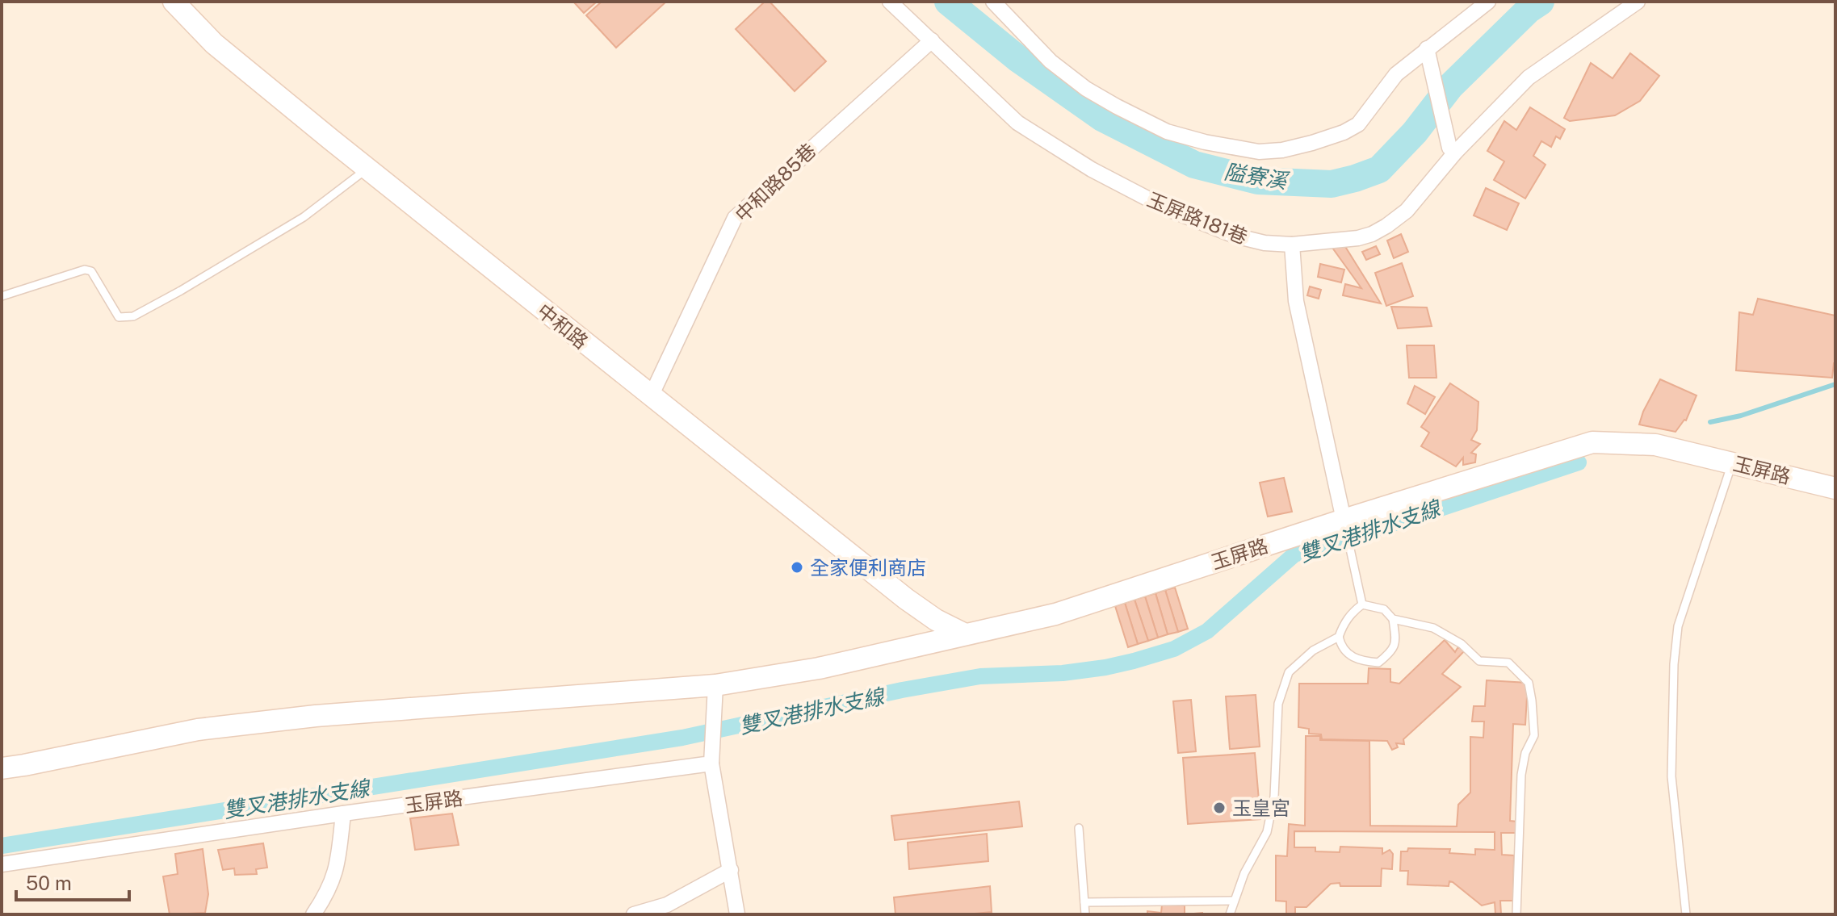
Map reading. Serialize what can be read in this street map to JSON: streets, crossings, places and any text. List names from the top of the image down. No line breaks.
{"streets":{"street":["中和路85巷","玉屏路181巷","中和路","玉屏路"]},"crossings":[["中和路85巷","玉屏路181巷"],["中和路85巷","中和路"],["中和路","玉屏路"]],"water":["隘寮溪","雙叉港排水支線"],"places":["全家便利商店","玉皇宮"],"scale_bar":"50 m"}
